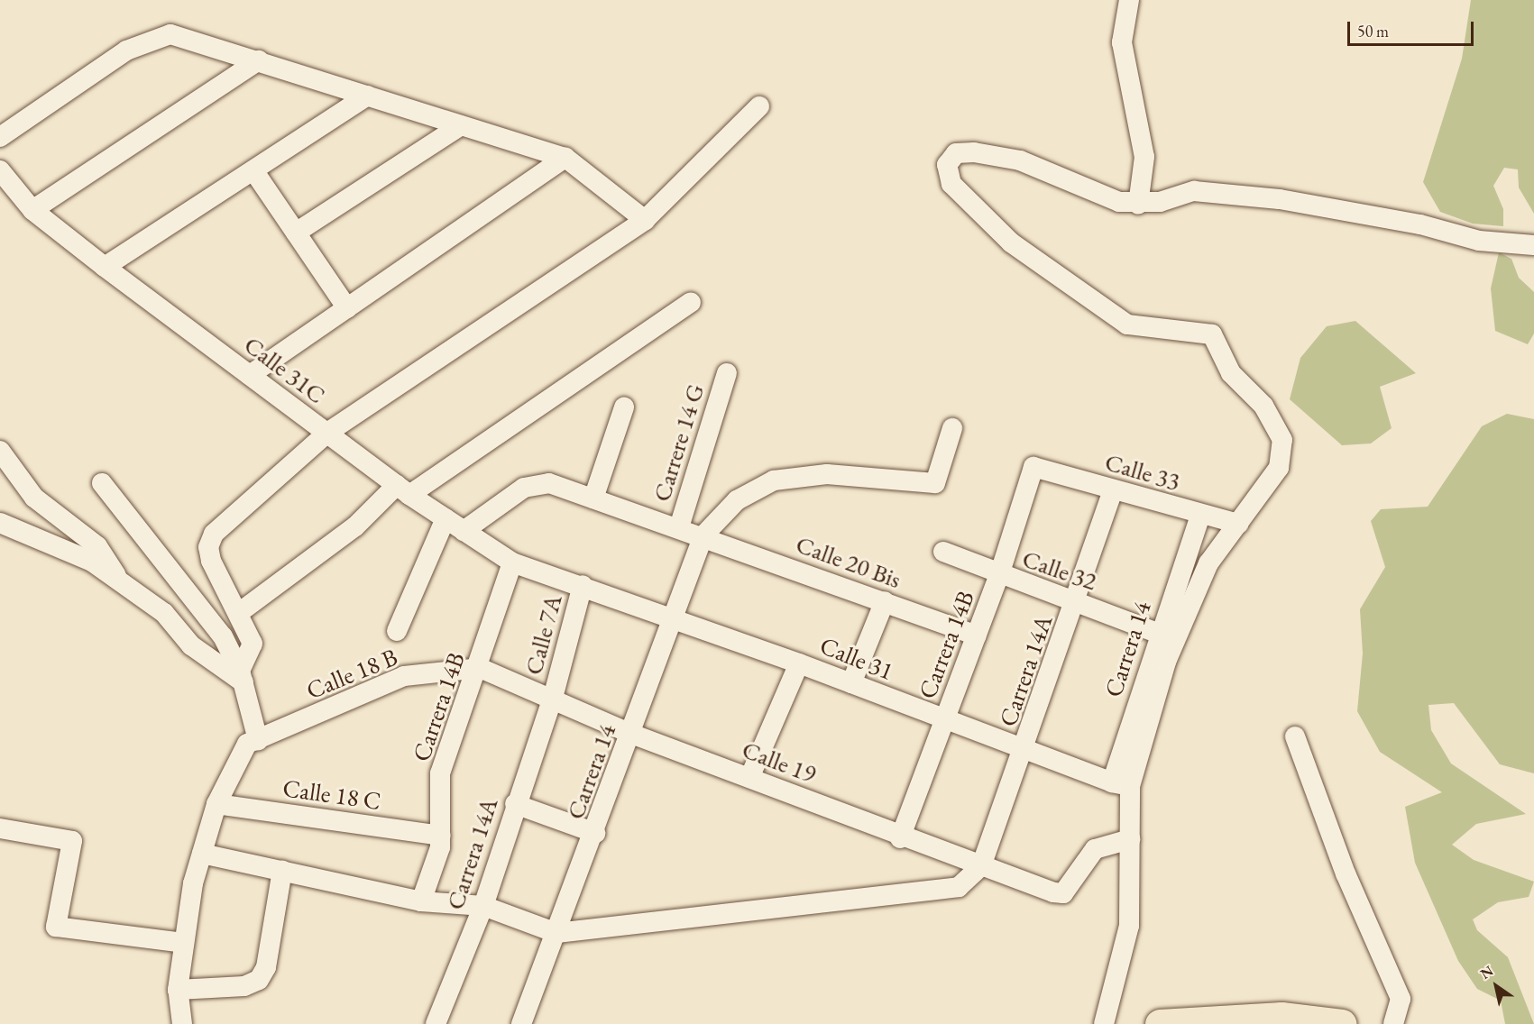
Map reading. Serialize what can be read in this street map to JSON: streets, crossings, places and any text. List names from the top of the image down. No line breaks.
{"streets":{"street":["Calle 31C","Carrere 14 G","Calle 33","Calle 20 Bis","Calle 32","Calle 7A","Carrera 14B","Carrera 14","Calle 31","Carrera 14A","Calle 18 B","Calle 19","Calle 18 C"]},"crossings":[["Calle 31C","Calle 20 Bis"],["Calle 31C","Calle 7A"],["Calle 31C","Carrera 14B"],["Calle 31C","Calle 31"],["Carrere 14 G","Calle 20 Bis"],["Calle 33","Carrera 14B"],["Calle 33","Carrera 14"],["Calle 33","Carrera 14A"],["Calle 20 Bis","Carrera 14B"],["Calle 20 Bis","Carrera 14"],["Calle 32","Carrera 14B"],["Calle 32","Carrera 14"],["Calle 32","Carrera 14A"],["Calle 7A","Calle 31"],["Calle 7A","Carrera 14A"],["Calle 7A","Calle 19"],["Carrera 14B","Calle 31"],["Carrera 14B","Calle 18 B"],["Carrera 14B","Calle 19"],["Carrera 14B","Calle 18 C"],["Carrera 14","Calle 31"],["Carrera 14","Calle 19"],["Calle 31","Carrera 14A"],["Carrera 14A","Calle 19"],["Calle 18 B","Calle 19"]],"scale_bar":"50 m","north":"top left"}
